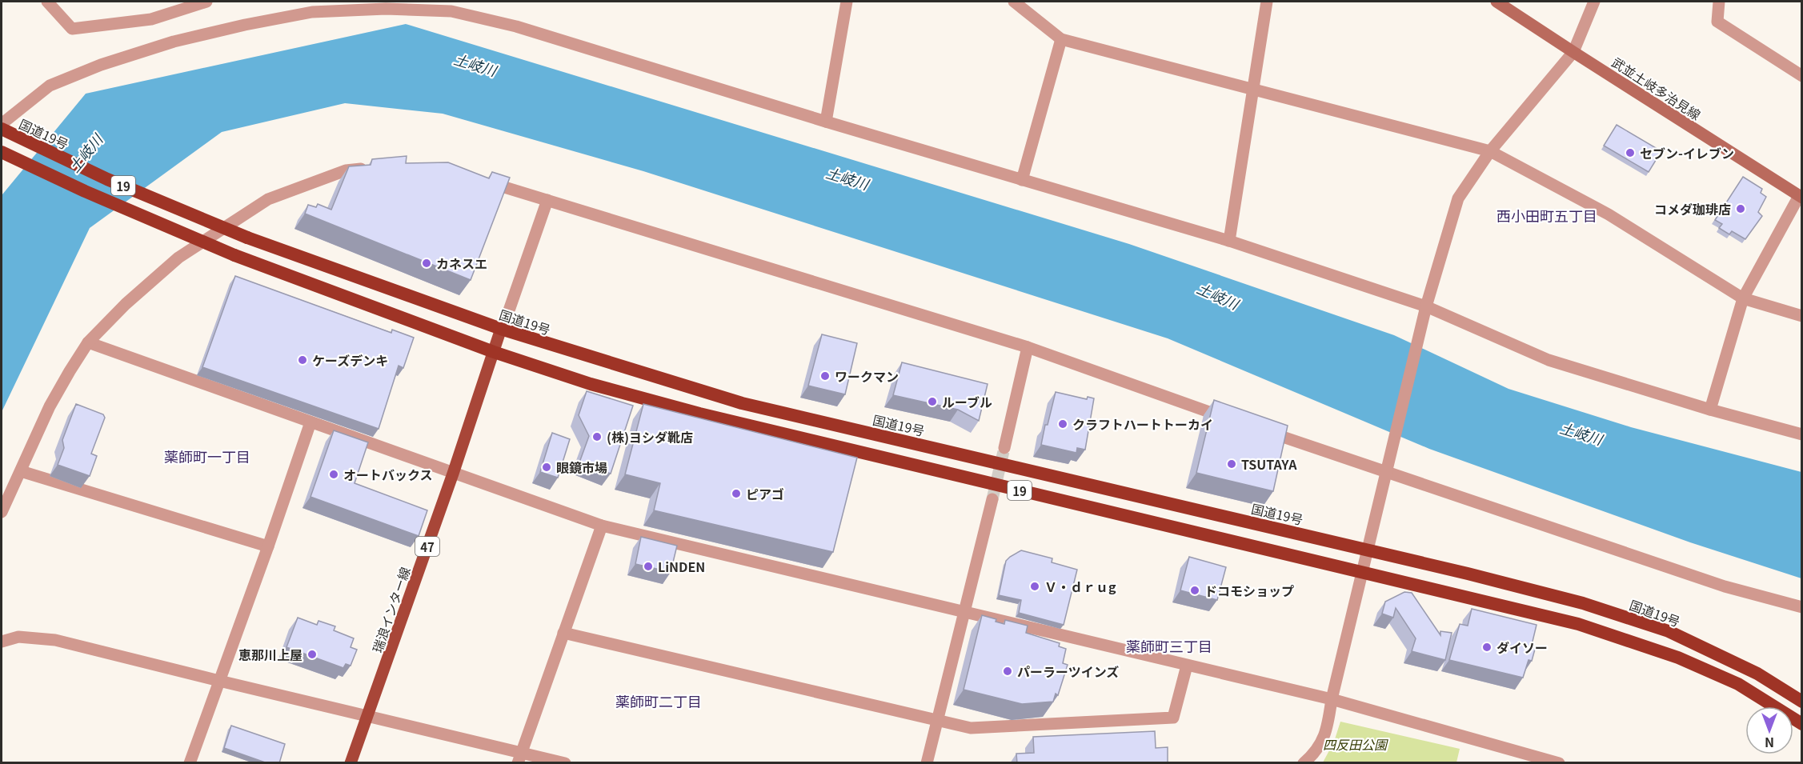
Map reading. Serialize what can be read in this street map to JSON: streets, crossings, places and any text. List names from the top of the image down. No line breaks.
{"streets":{"highway":["国道19号","19"],"main road":["武並土岐多治見線","47","瑞浪インター線"]},"crossings":[["国道19号","瑞浪インター線"],["19","瑞浪インター線"]],"districts":["西小田町五丁目","薬師町一丁目","薬師町三丁目","薬師町二丁目"],"water":["土岐川"],"parks":["四反田公園"],"places":["セブン-イレブン","コメダ珈琲店","カネスエ","ケーズデンキ","ワークマン","ルーブル","クラフトハートトーカイ","(株)ヨシダ靴店","TSUTAYA","眼鏡市場","オートバックス","ピアゴ","LiNDEN","Ｖ・ｄｒｕg","ドコモショップ","ダイソー","恵那川上屋","パーラーツインズ"],"north":"bottom"}
